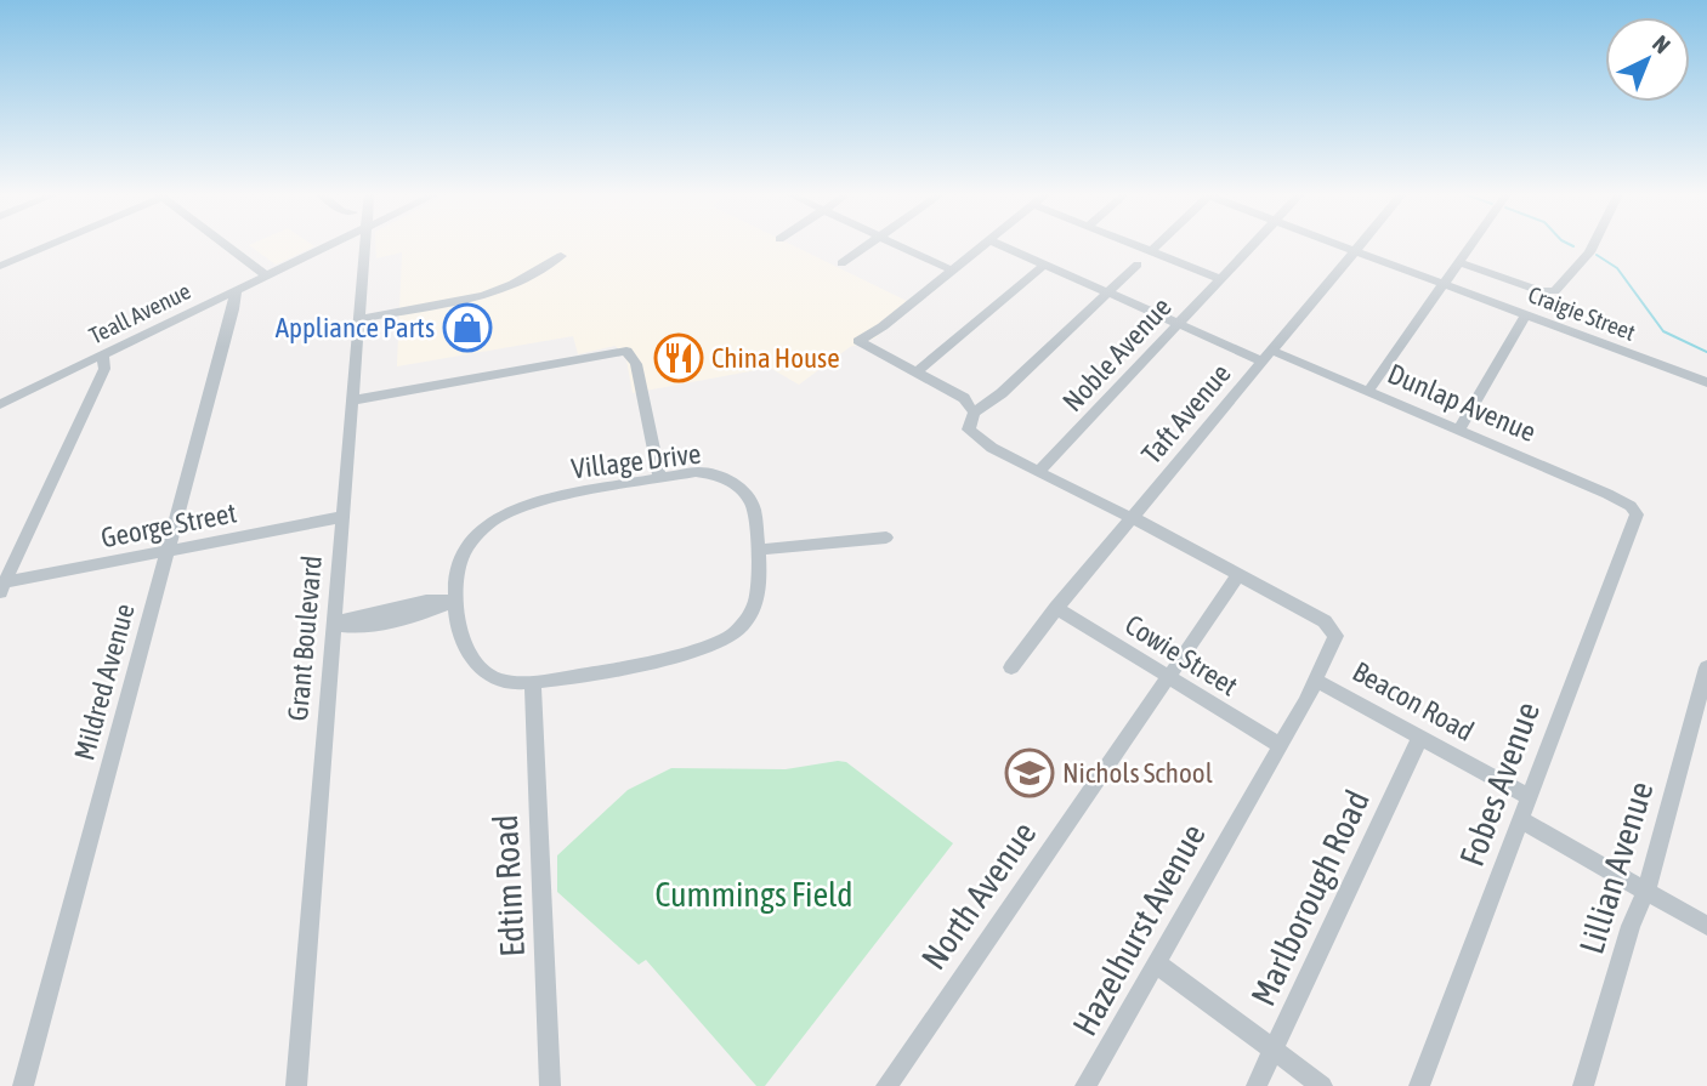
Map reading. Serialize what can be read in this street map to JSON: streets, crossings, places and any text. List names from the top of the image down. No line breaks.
{"streets":{"street":["Teall Avenue","Craigie Street","Noble Avenue","Dunlap Avenue","Taft Avenue","Village Drive","George Street","Grant Boulevard","Cowie Street","Mildred Avenue","Beacon Road","Fobes Avenue","Lillian Avenue","Edtim Road","North Avenue","Marlborough Road","Hazelhurst Avenue"]},"crossings":[["Teall Avenue","Mildred Avenue"],["Craigie Street","Taft Avenue"],["Dunlap Avenue","Taft Avenue"],["Dunlap Avenue","Fobes Avenue"],["Taft Avenue","Cowie Street"],["Village Drive","Edtim Road"],["George Street","Grant Boulevard"],["George Street","Mildred Avenue"],["Cowie Street","North Avenue"],["Cowie Street","Hazelhurst Avenue"],["Beacon Road","Fobes Avenue"],["Beacon Road","Marlborough Road"],["Beacon Road","Hazelhurst Avenue"],["North Avenue","Hazelhurst Avenue"]],"parks":["Cummings Field"],"places":{"shop":["Appliance Parts"],"restaurant":["China House"],"school or university":["Nichols School"]},"north":"top right"}
